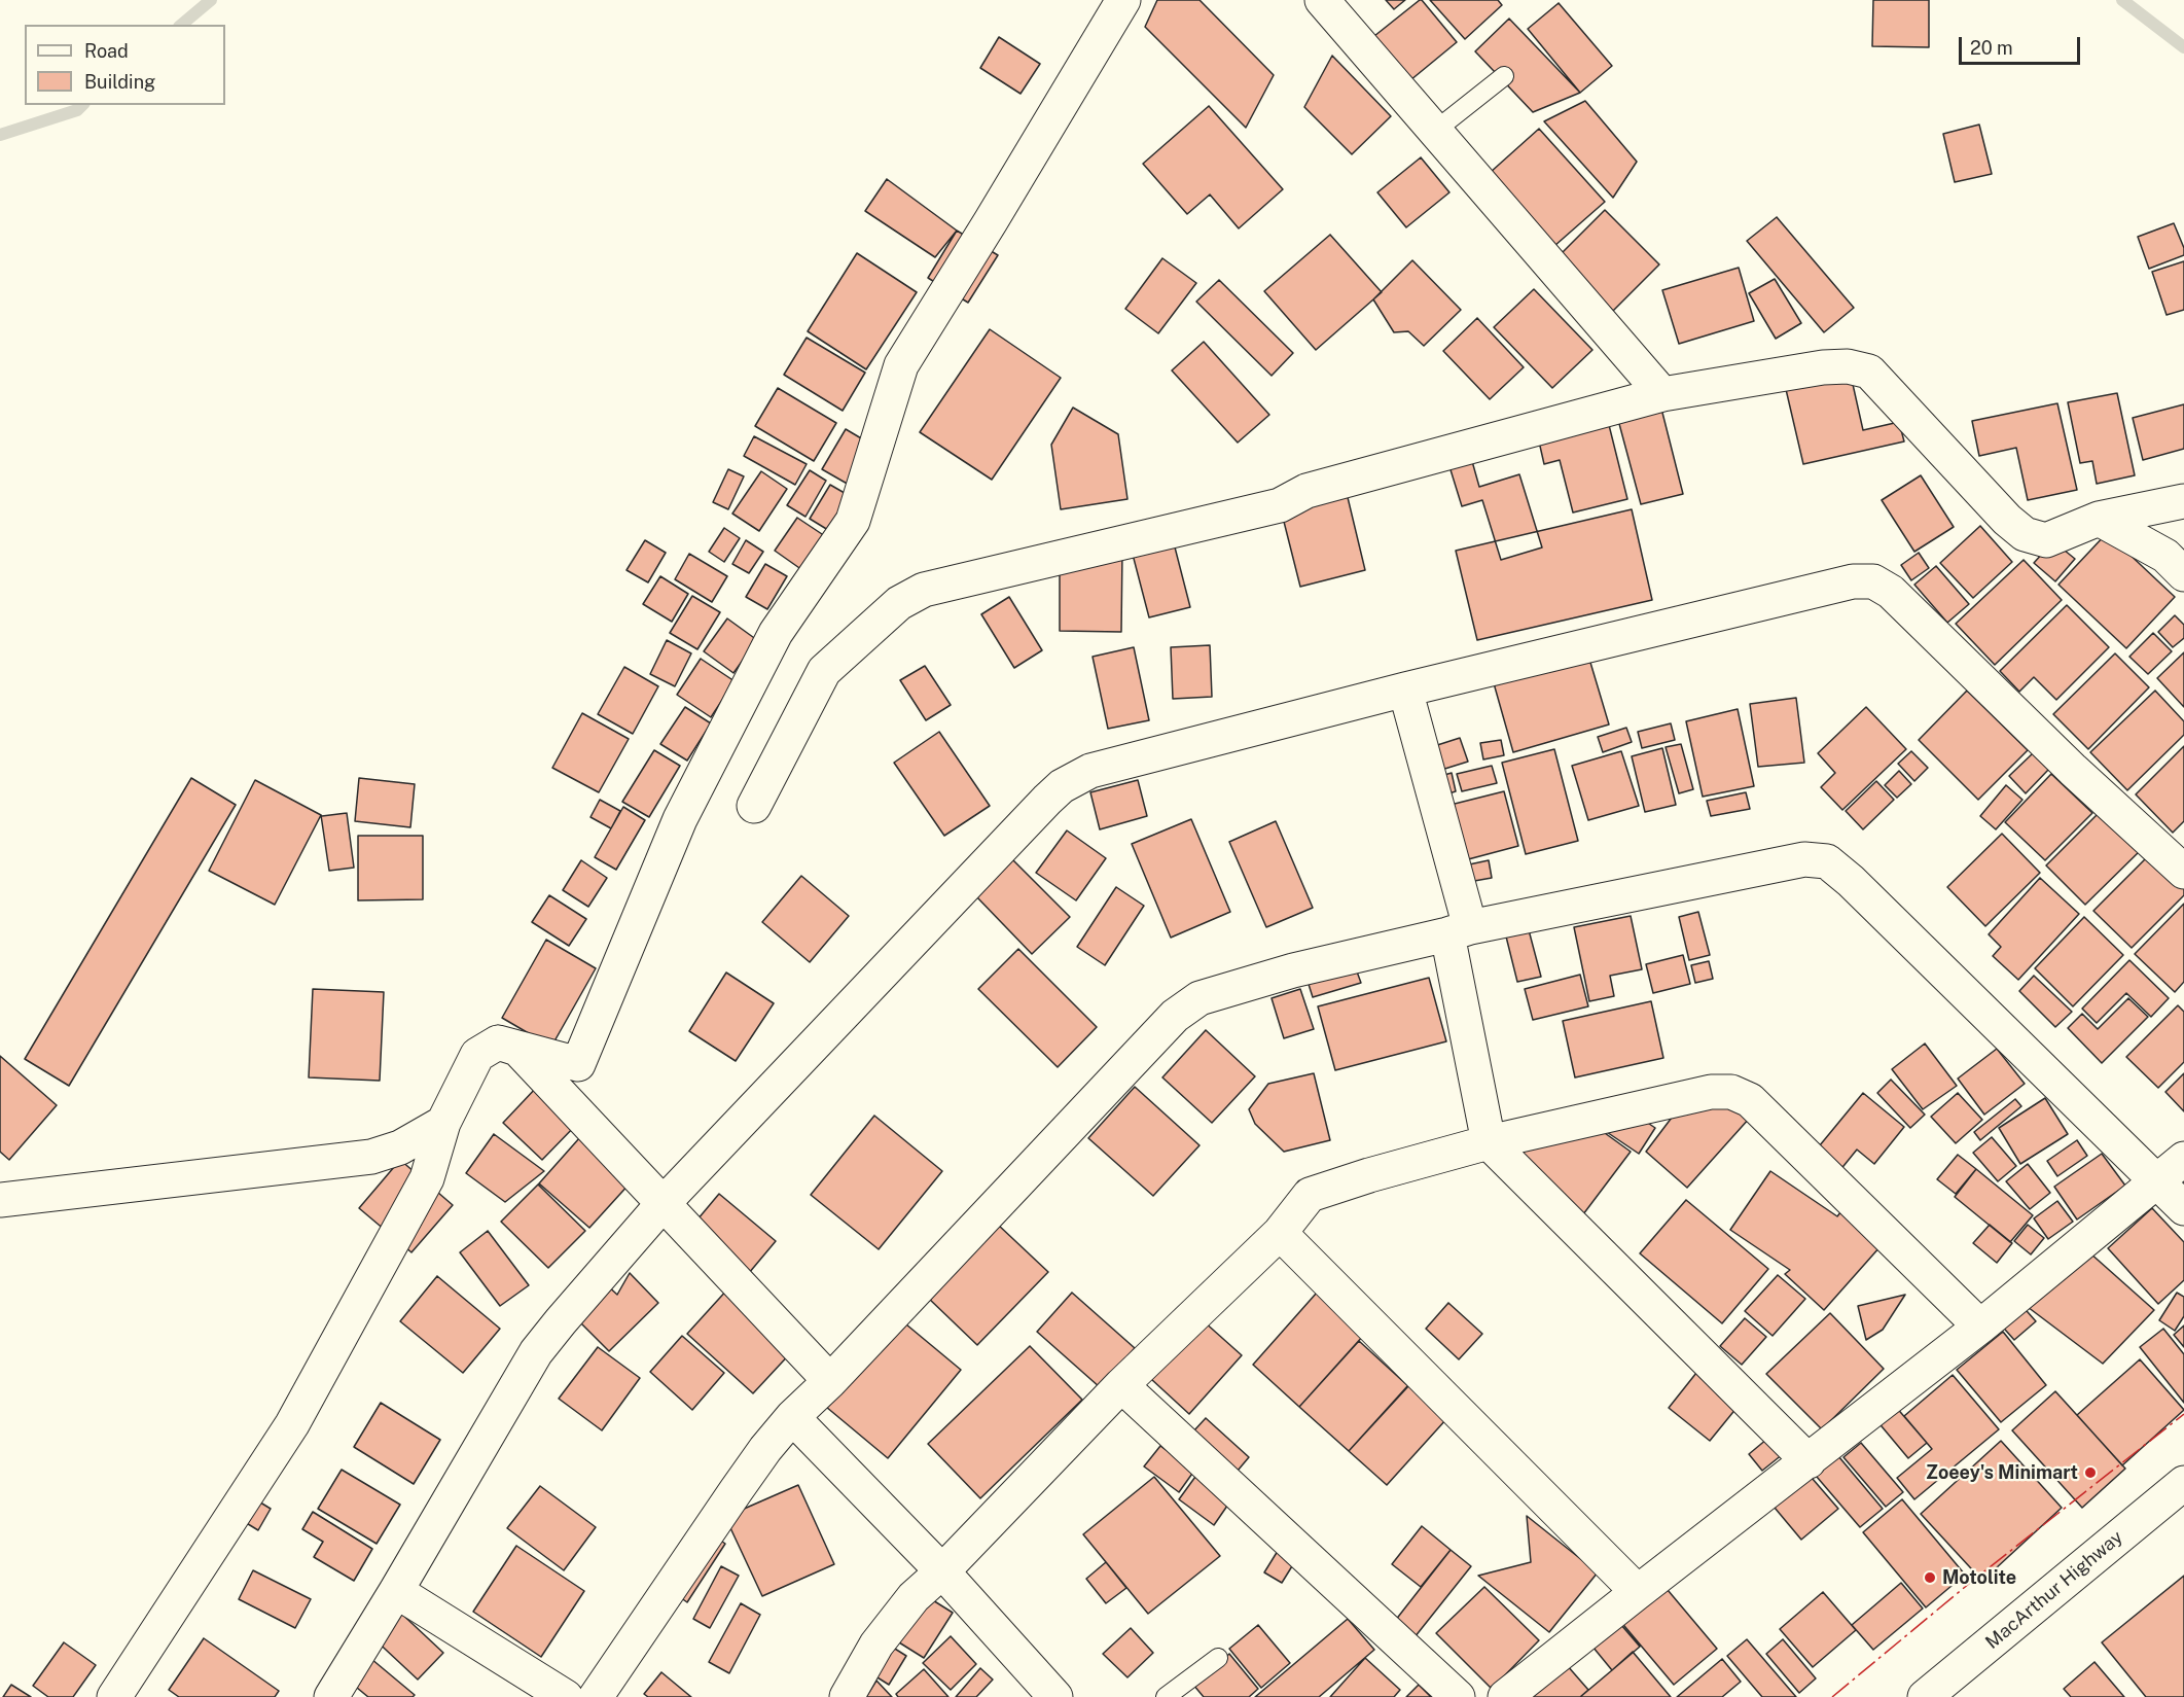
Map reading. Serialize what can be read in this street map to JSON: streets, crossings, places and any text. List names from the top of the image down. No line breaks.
{"streets":{"main road":["MacArthur Highway"]},"places":["Zoeey's Minimart","Motolite"],"legend":["Road","Building"],"scale_bar":"20 m"}
